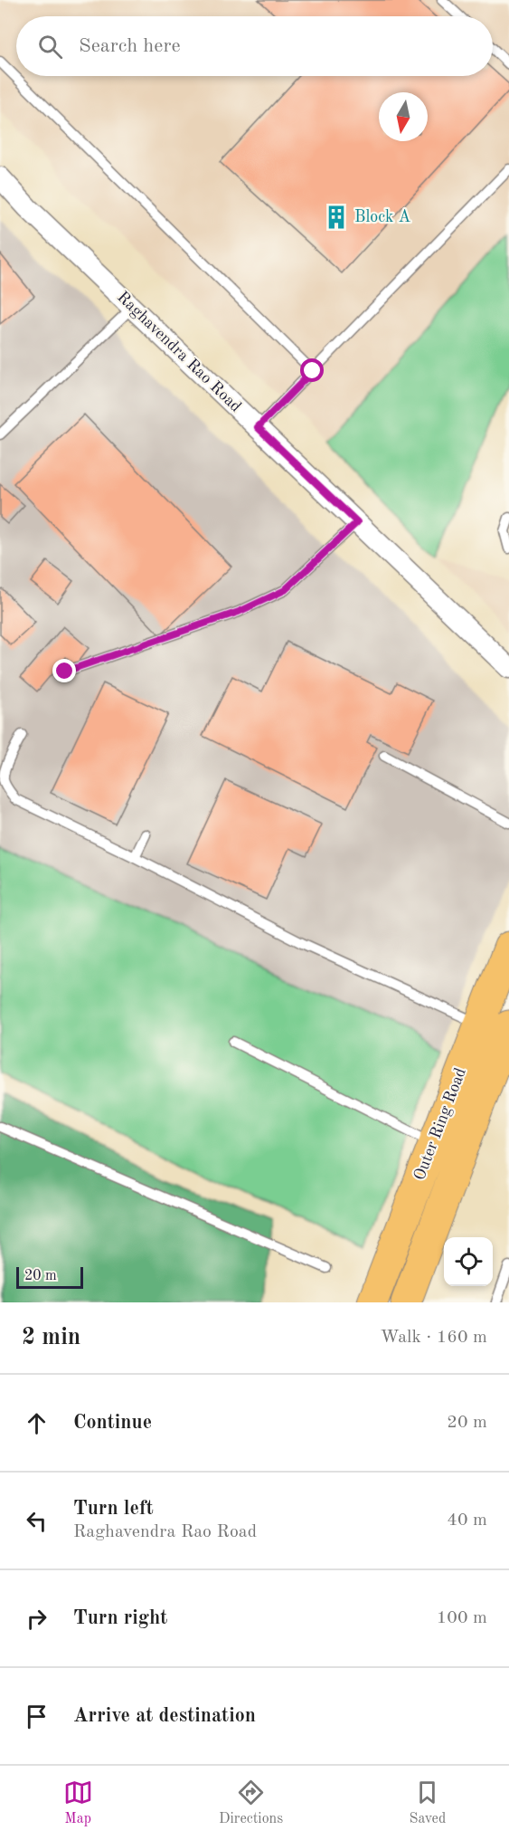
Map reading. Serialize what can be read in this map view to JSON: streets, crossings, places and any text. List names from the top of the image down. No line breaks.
{"streets":{"highway":["Outer Ring Road"],"street":["Raghavendra Rao Road"]},"places":{"building":["Block A"]},"scale_bar":"20 m","north":"bottom","page":{"search":"Search here","scale":"20 m","heading":["2 min","Walk · 160 m"],"list":[["Continue","20 m"],["Turn left","Raghavendra Rao Road","40 m"],["Turn right","100 m"],"Arrive at destination"],"nav":["Map","Directions","Saved"]}}
